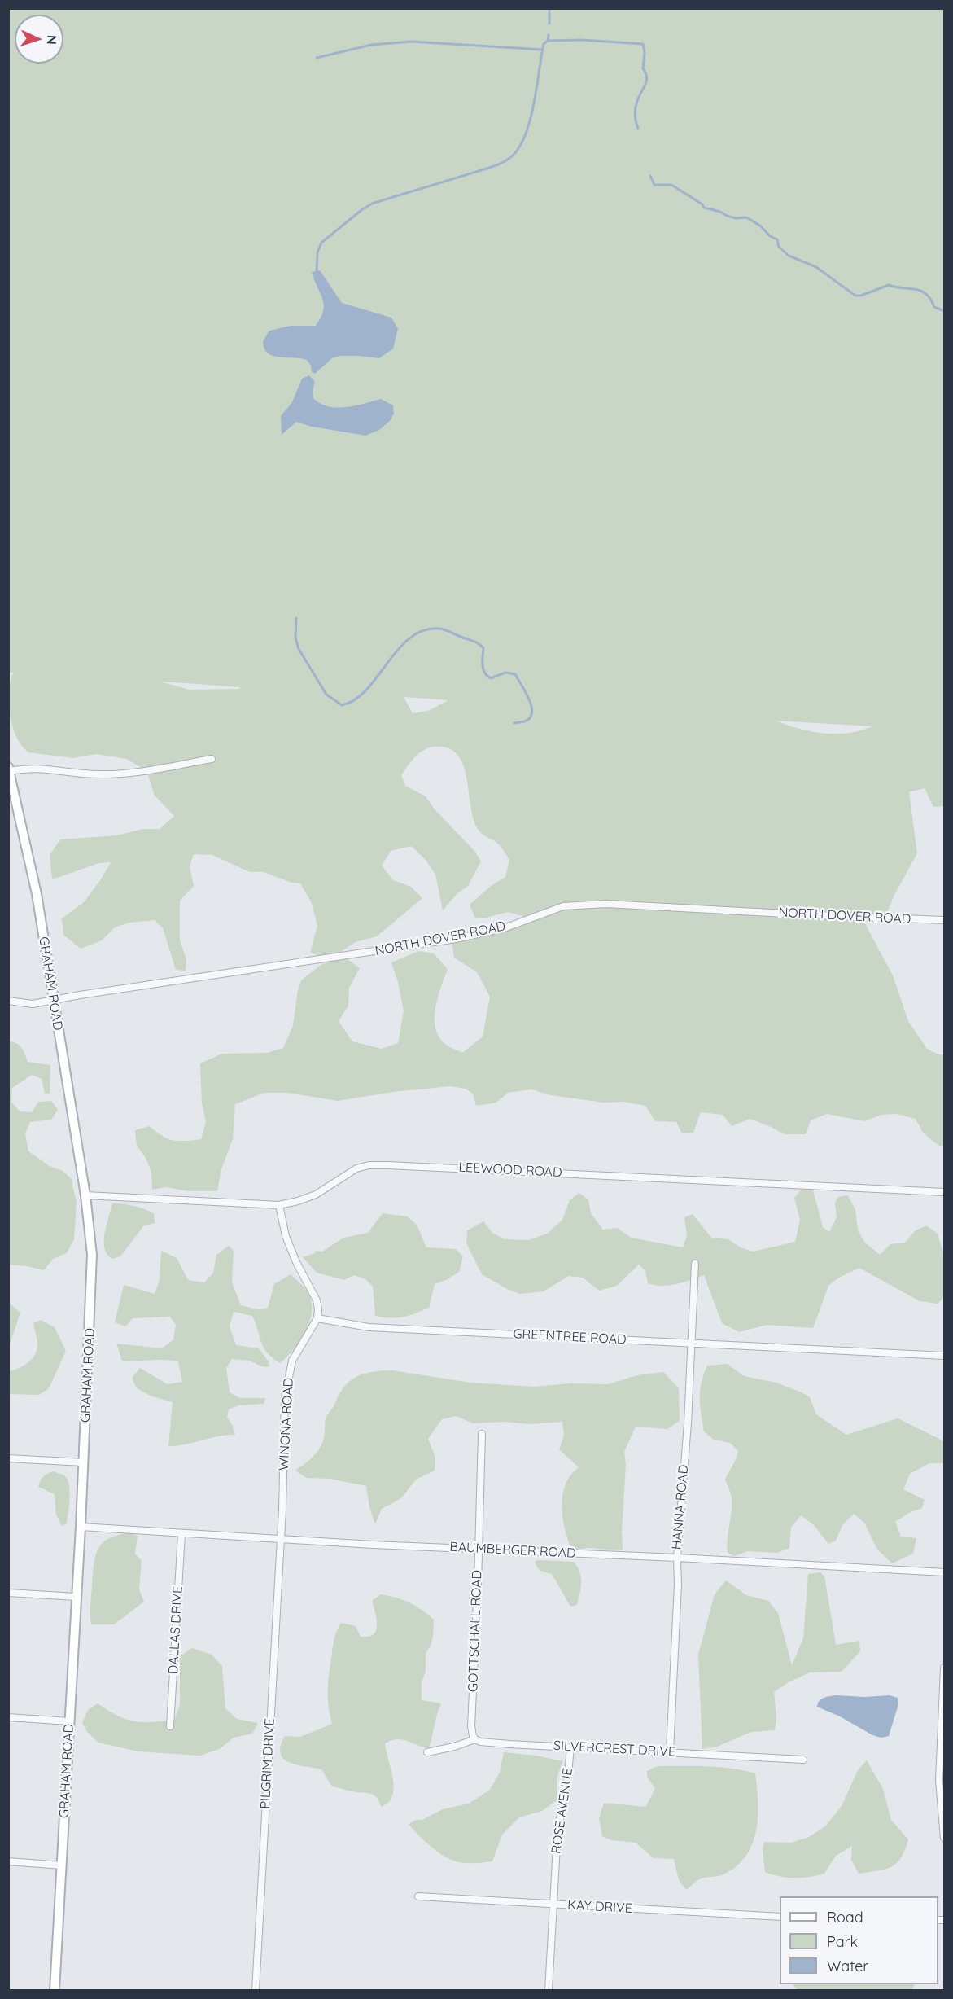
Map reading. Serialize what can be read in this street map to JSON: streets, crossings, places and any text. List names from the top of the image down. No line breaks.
{"streets":{"main road":["GRAHAM ROAD"],"street":["NORTH DOVER ROAD","LEEWOOD ROAD","GREENTREE ROAD","WINONA ROAD","HANNA ROAD","BAUMBERGER ROAD","DALLAS DRIVE","GOTTSCHALL ROAD","SILVERCREST DRIVE","PILGRIM DRIVE","ROSE AVENUE","KAY DRIVE"]},"crossings":[["NORTH DOVER ROAD","GRAHAM ROAD"],["GRAHAM ROAD","LEEWOOD ROAD"],["GRAHAM ROAD","BAUMBERGER ROAD"],["GREENTREE ROAD","WINONA ROAD"],["GREENTREE ROAD","HANNA ROAD"],["WINONA ROAD","BAUMBERGER ROAD"],["WINONA ROAD","PILGRIM DRIVE"],["HANNA ROAD","BAUMBERGER ROAD"],["HANNA ROAD","SILVERCREST DRIVE"],["BAUMBERGER ROAD","DALLAS DRIVE"],["BAUMBERGER ROAD","GOTTSCHALL ROAD"],["BAUMBERGER ROAD","PILGRIM DRIVE"],["GOTTSCHALL ROAD","SILVERCREST DRIVE"],["SILVERCREST DRIVE","ROSE AVENUE"],["ROSE AVENUE","KAY DRIVE"]],"legend":["Road","Park","Water"],"north":"right"}
